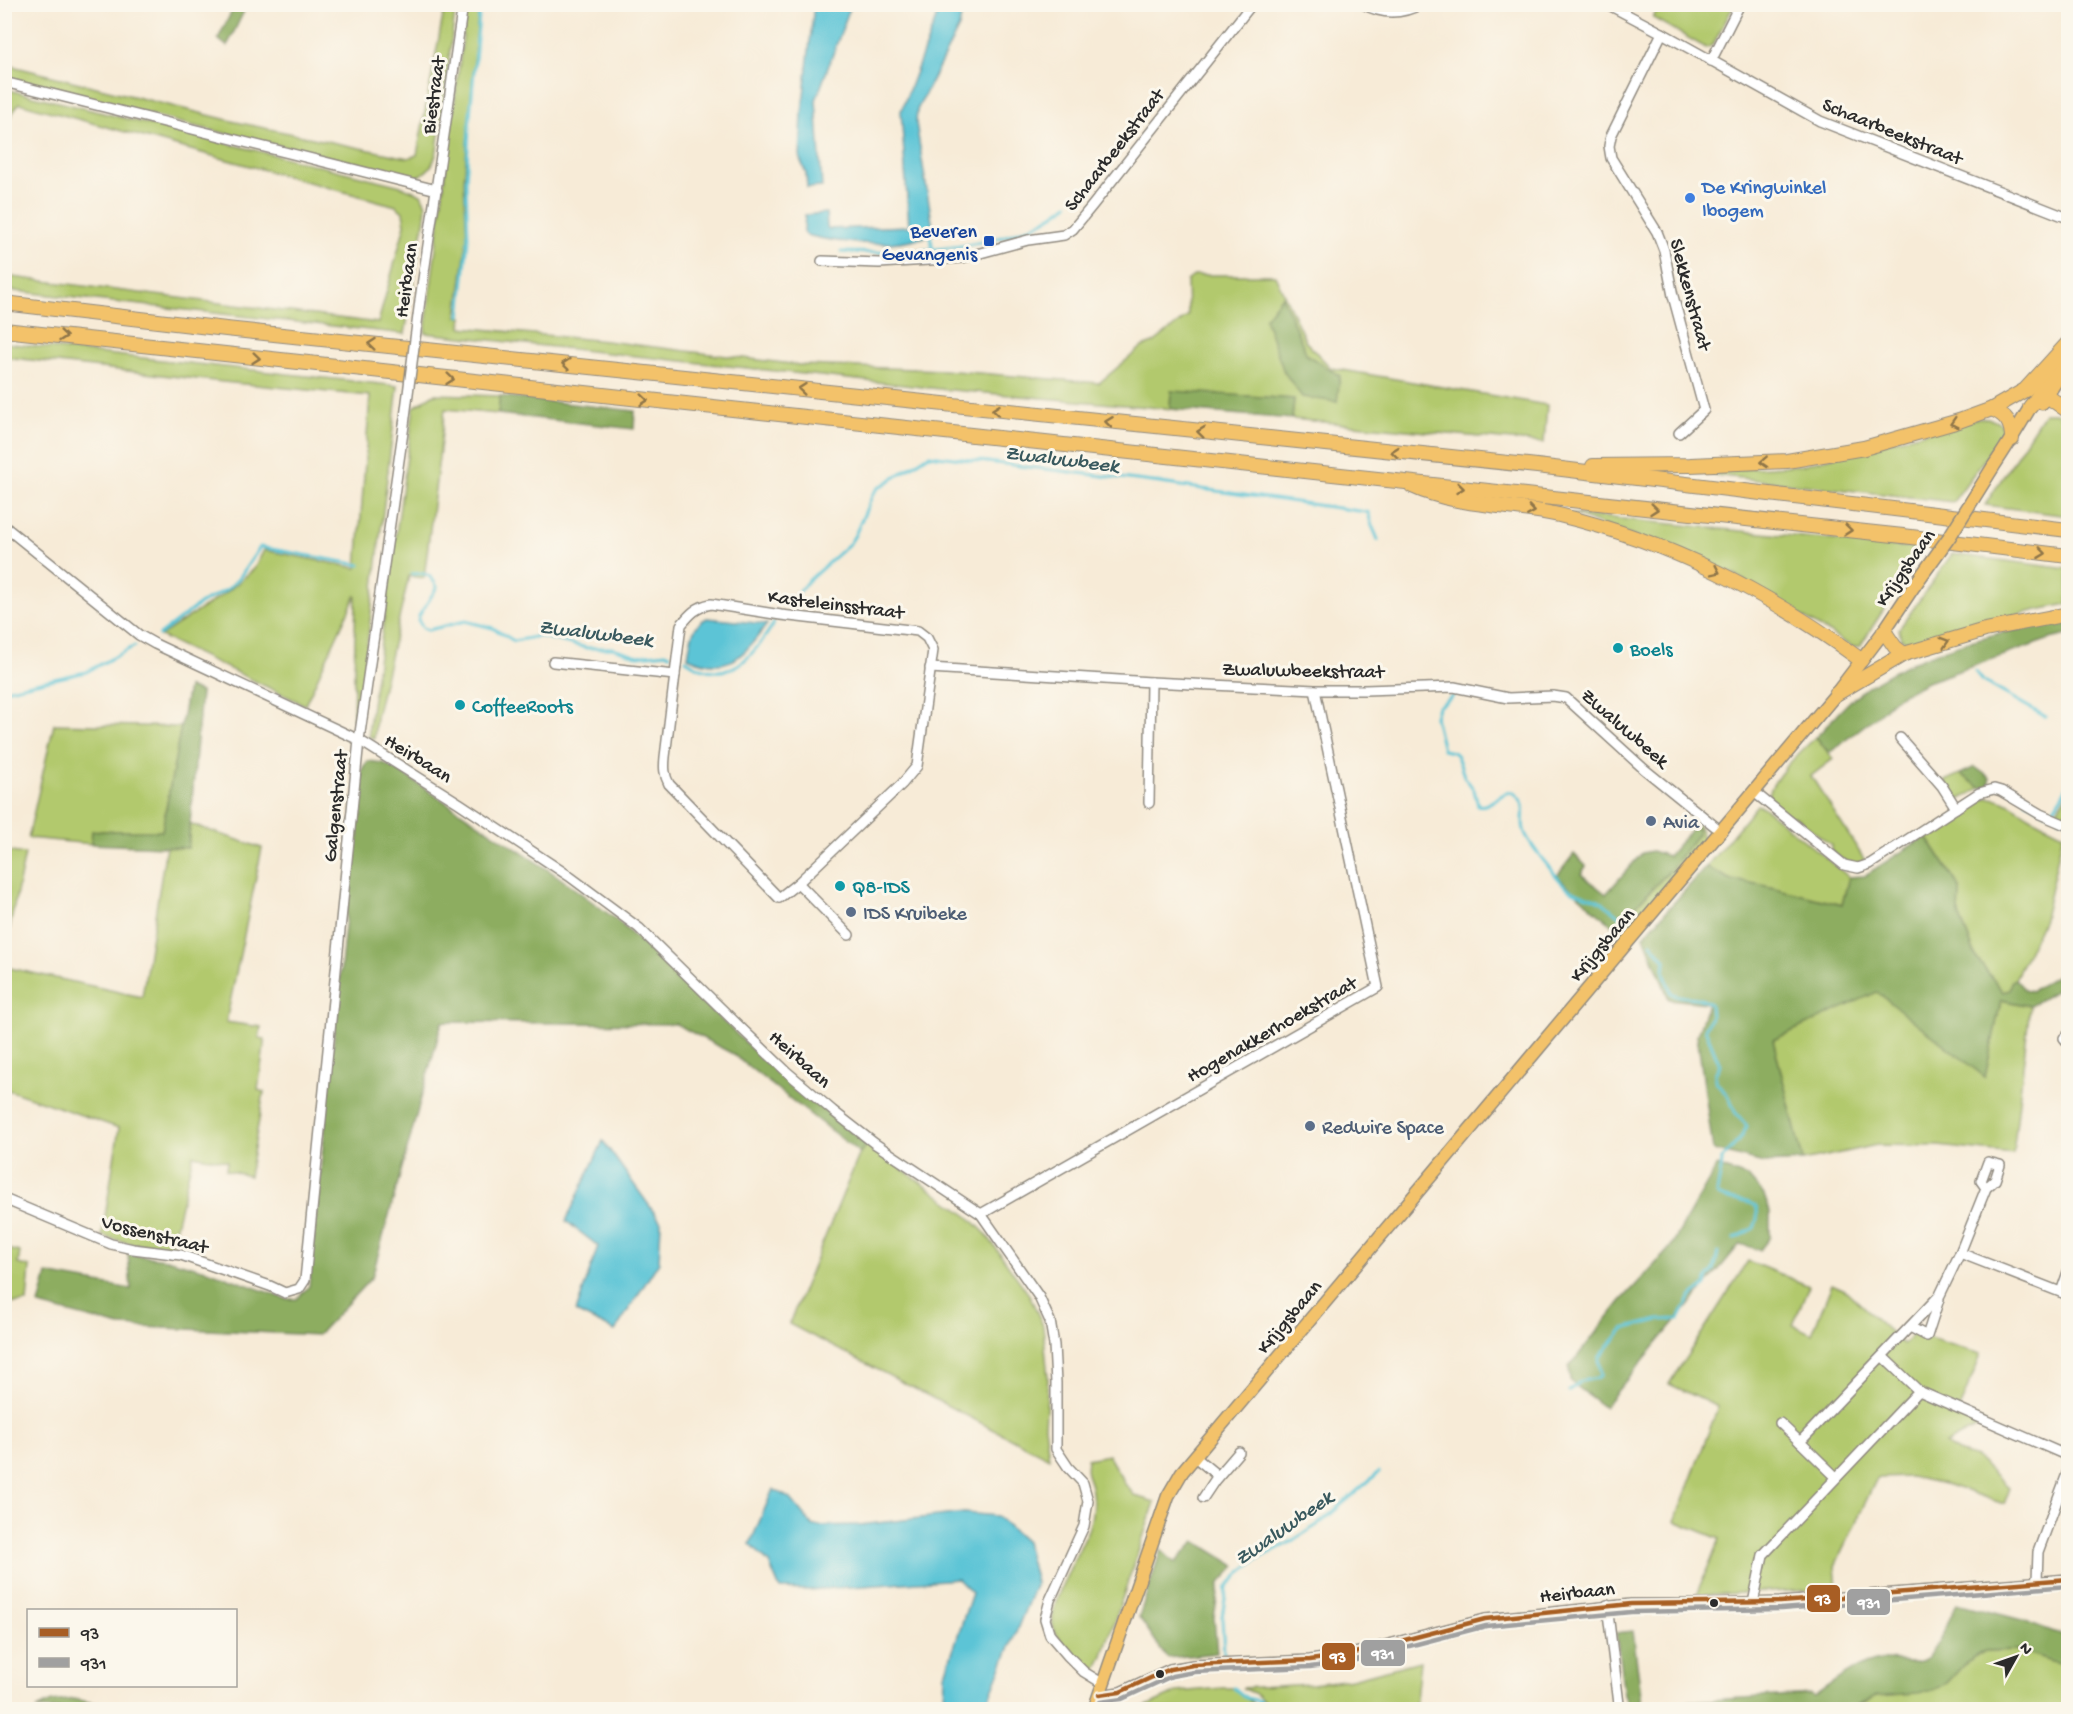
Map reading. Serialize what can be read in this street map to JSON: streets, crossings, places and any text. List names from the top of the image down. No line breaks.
{"streets":{"main road":["Krijgsbaan"],"street":["Biestraat","Schaarbeekstraat","Heirbaan","Slekkenstraat","Kasteleinsstraat","Zwaluwbeekstraat","Zwaluwbeek","Galgenstraat","Hogenakkerhoekstraat","Vossenstraat"]},"crossings":[["Biestraat","Heirbaan"],["Schaarbeekstraat","Slekkenstraat"],["Heirbaan","Krijgsbaan"],["Heirbaan","Galgenstraat"],["Heirbaan","Hogenakkerhoekstraat"],["Krijgsbaan","Zwaluwbeek"],["Kasteleinsstraat","Zwaluwbeekstraat"],["Zwaluwbeekstraat","Zwaluwbeek"],["Zwaluwbeekstraat","Hogenakkerhoekstraat"],["Galgenstraat","Vossenstraat"]],"water":["Zwaluwbeek"],"places":{"other":["De Kringwinkel Ibogem","Boels","CoffeeRoots","Avia","Q8-IDS","IDS Kruibeke","Redwire Space"],"transit":["Beveren Gevangenis"]},"lines":["transit line 93","transit line 931"],"legend":["93","931"],"north":"top right"}
